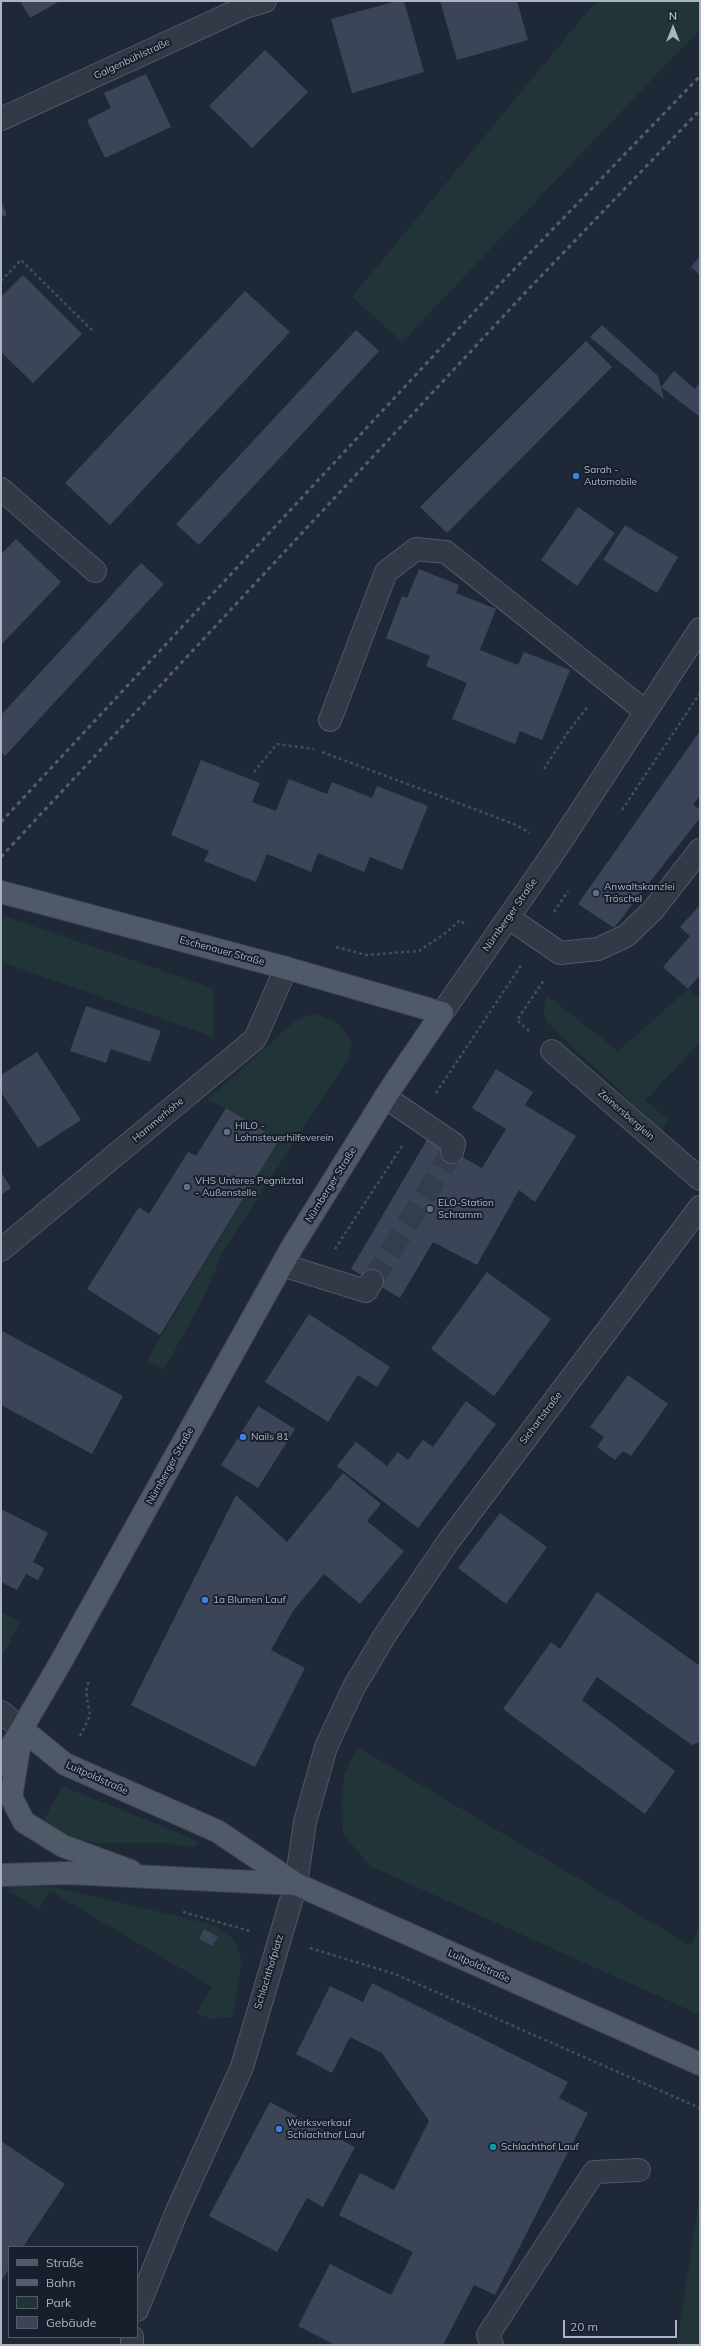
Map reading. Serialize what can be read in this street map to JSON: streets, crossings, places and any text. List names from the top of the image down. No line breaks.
{"streets":{"main road":["Nürnberger Straße","Eschenauer Straße","Luitpoldstraße"],"street":["Galgenbühlstraße","Zainersberglein","Hammerhöhe","Sichartstraße","Schlachthofplatz"]},"crossings":[["Nürnberger Straße","Eschenauer Straße"],["Nürnberger Straße","Luitpoldstraße"],["Eschenauer Straße","Hammerhöhe"],["Sichartstraße","Schlachthofplatz"],["Luitpoldstraße","Schlachthofplatz"]],"places":["Sarah - Automobile","Anwaltskanzlei Tröschel","HILO - Lohnsteuerhilfeverein","VHS Unteres Pegnitztal - Außenstelle","ELO-Station Schramm","Nails 81","1a Blumen Lauf","Werksverkauf Schlachthof Lauf","Schlachthof Lauf"],"legend":["Straße","Bahn","Park","Gebäude"],"scale_bar":"20 m","north":"top"}
